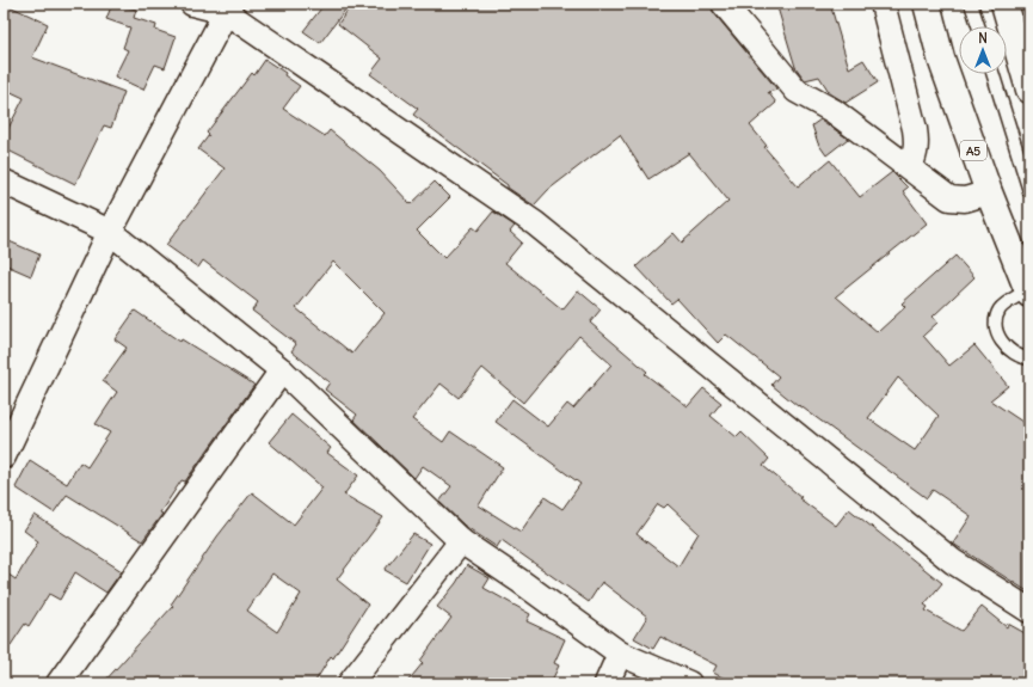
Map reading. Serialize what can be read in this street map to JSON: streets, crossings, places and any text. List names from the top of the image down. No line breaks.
{"streets":{"highway":["A5"]},"north":"top"}
